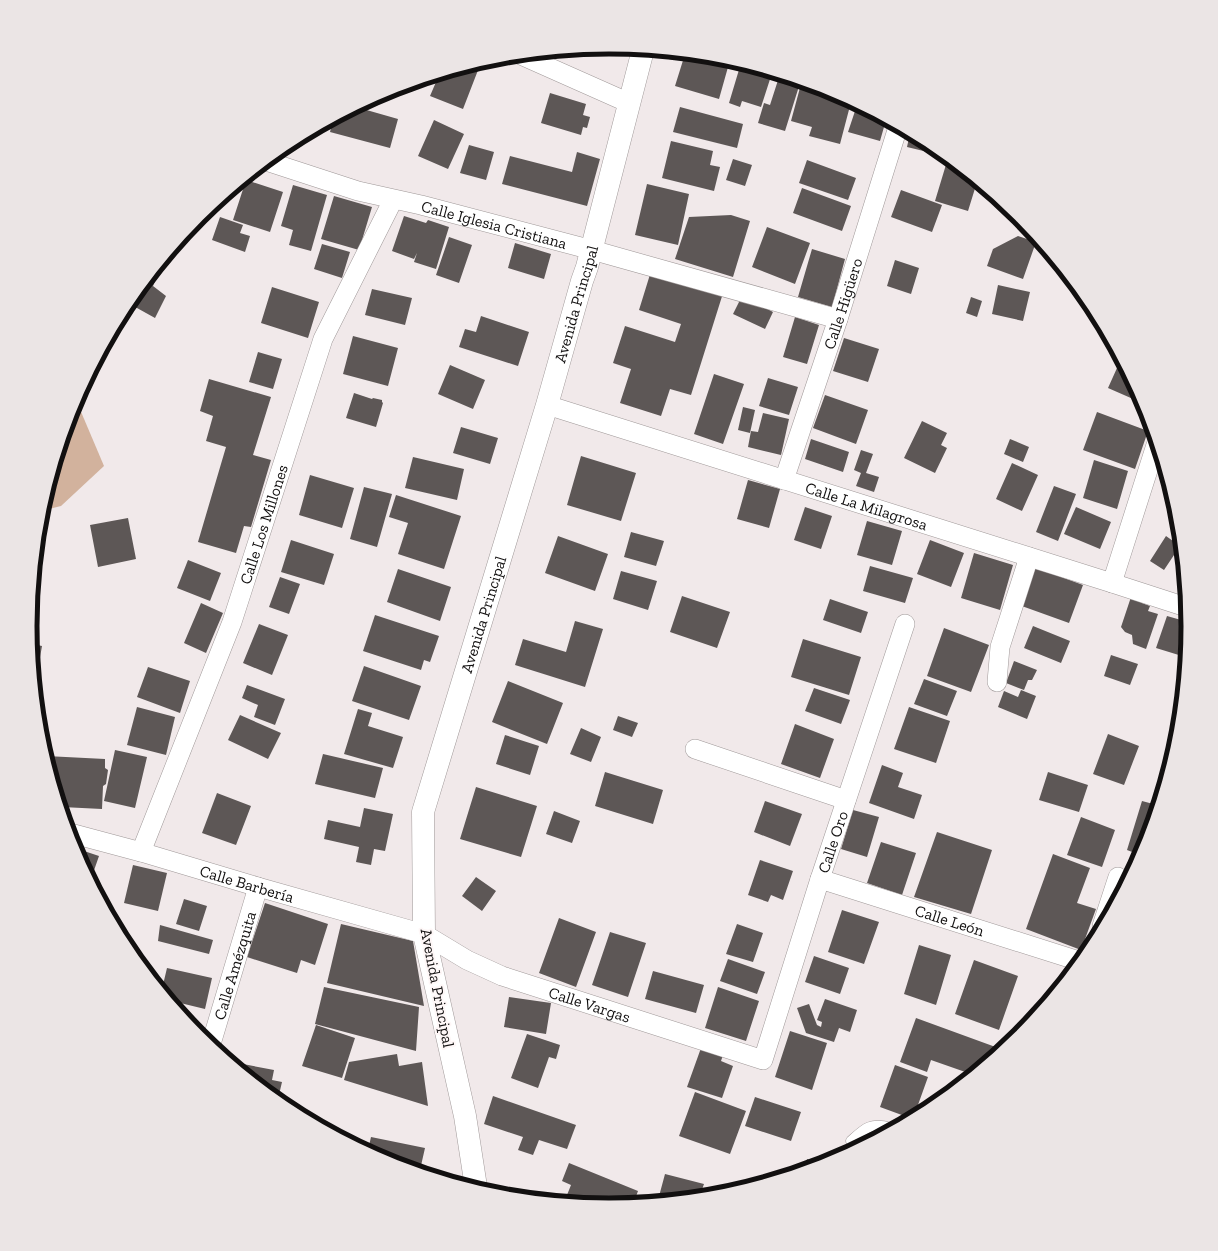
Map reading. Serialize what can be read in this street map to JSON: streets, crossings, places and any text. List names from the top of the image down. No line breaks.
{"streets":{"street":["Calle Iglesia Cristiana","Avenida Principal","Calle Higüero","Calle La Milagrosa","Calle Los Millones","Calle Oro","Calle Barbería","Calle León","Calle Amézquita","Calle Vargas"]},"crossings":[["Calle Iglesia Cristiana","Avenida Principal"],["Calle Iglesia Cristiana","Calle Higüero"],["Calle Iglesia Cristiana","Calle Los Millones"],["Avenida Principal","Calle La Milagrosa"],["Avenida Principal","Calle Barbería"],["Avenida Principal","Calle Vargas"],["Calle Higüero","Calle La Milagrosa"],["Calle Los Millones","Calle Barbería"],["Calle Oro","Calle León"],["Calle Oro","Calle Vargas"],["Calle Barbería","Calle Amézquita"],["Calle Barbería","Calle Vargas"]]}
